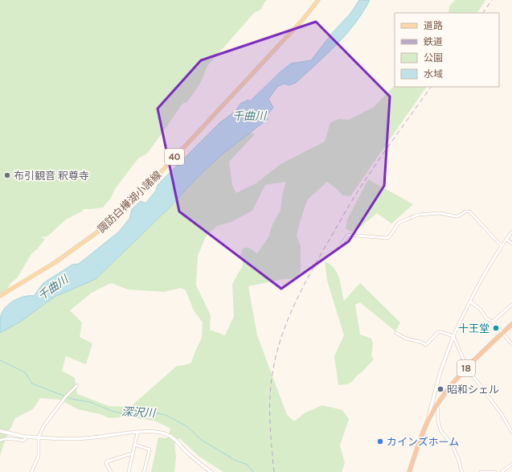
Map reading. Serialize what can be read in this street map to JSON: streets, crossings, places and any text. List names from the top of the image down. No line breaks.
{"streets":{"highway":["18"],"main road":["40","諏訪白樺湖小諸線"]},"water":["千曲川","深沢川"],"places":["布引観音 釈尊寺","十王堂","昭和シェル","カインズホーム"],"legend":["道路","鉄道","公園","水域"]}
